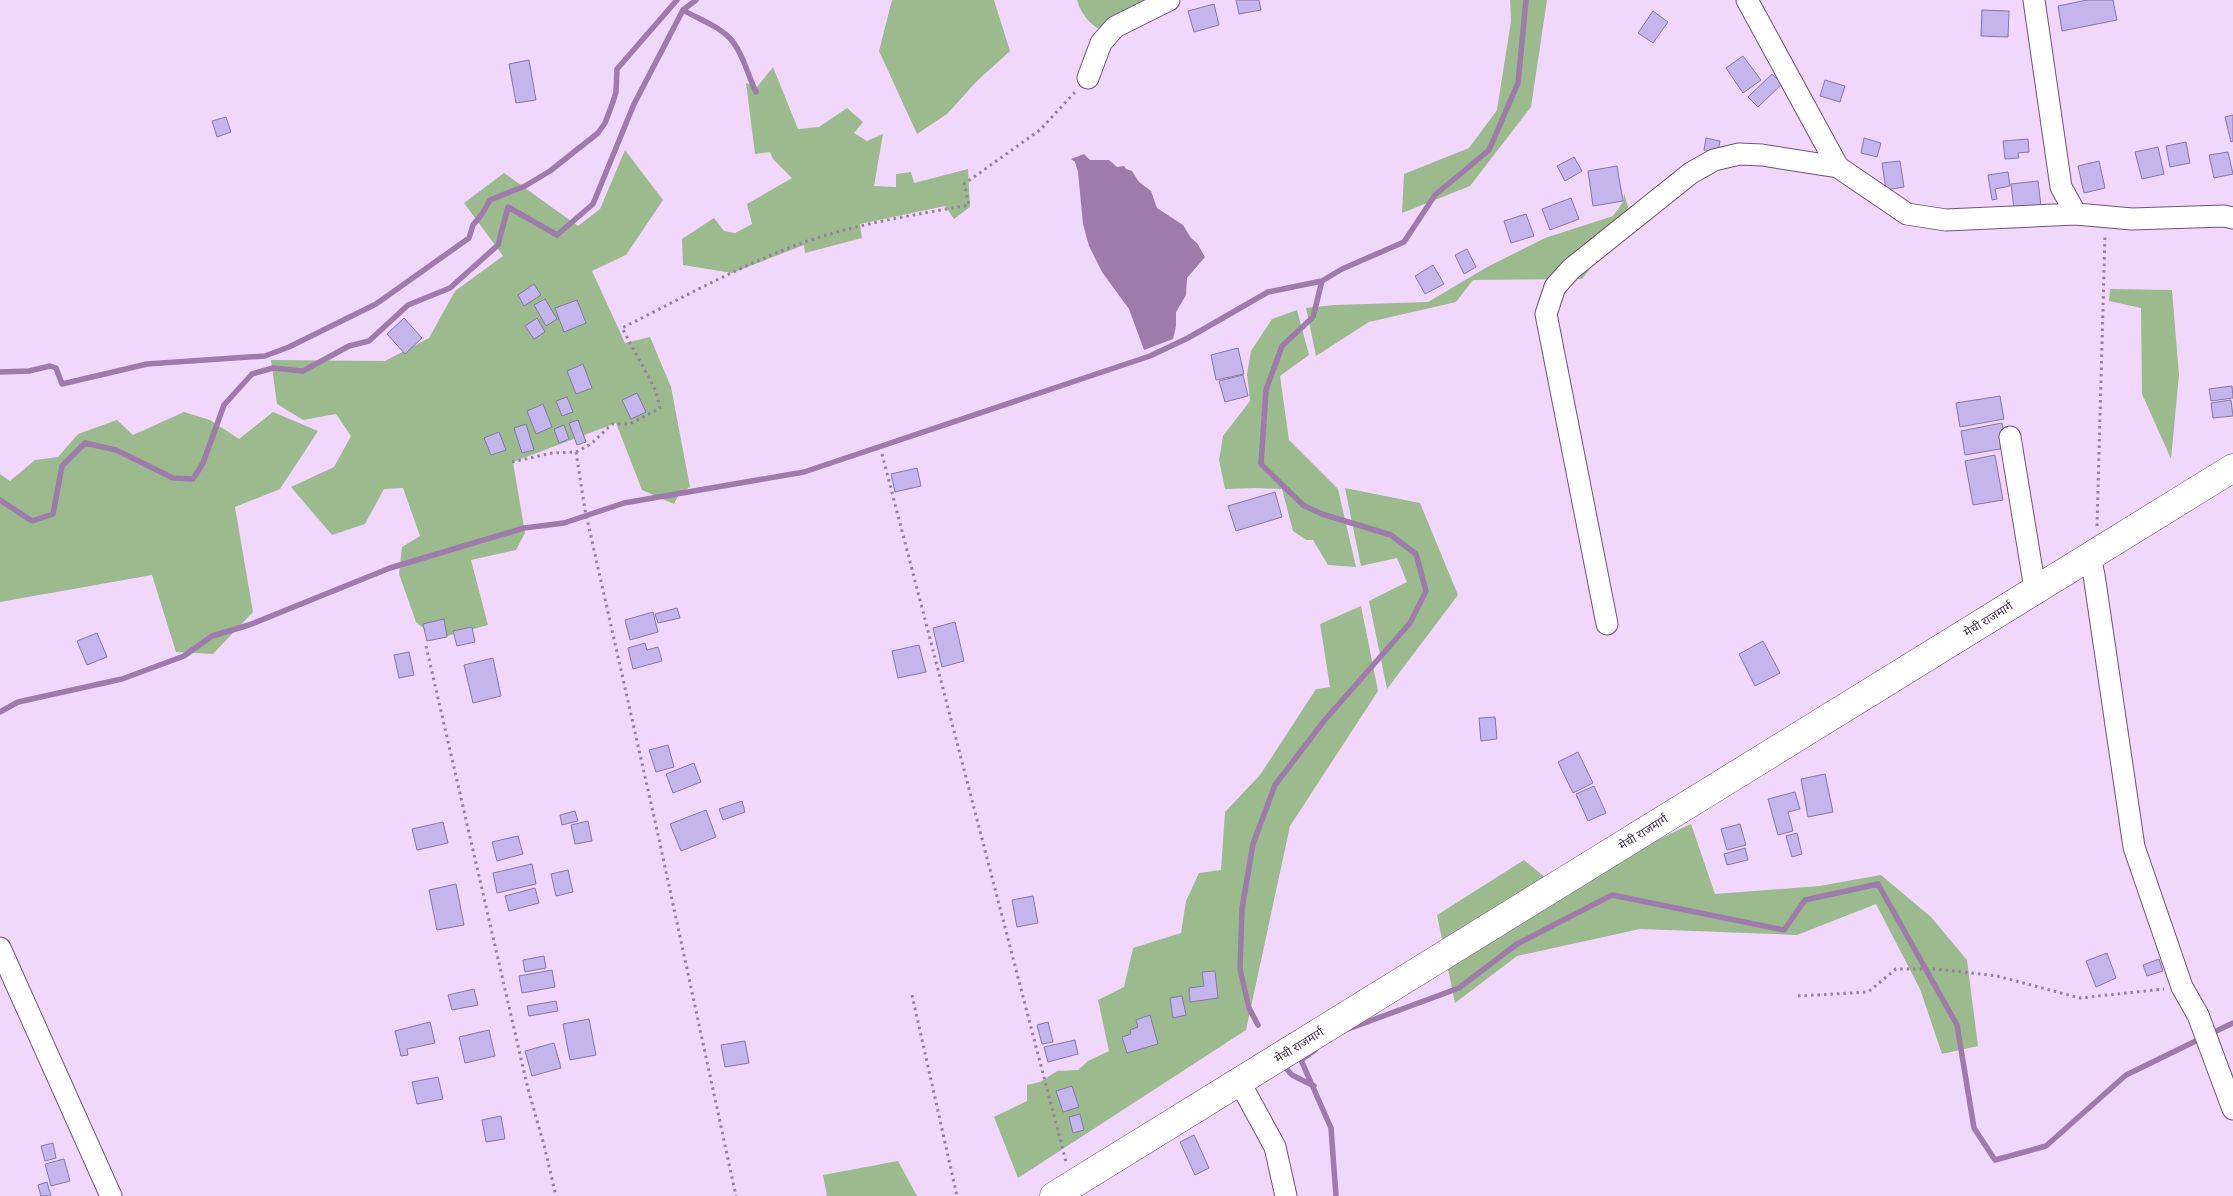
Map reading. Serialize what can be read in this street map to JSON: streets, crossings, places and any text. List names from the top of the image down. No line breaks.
{"streets":{"main road":["मेची राजमार्ग"]}}
